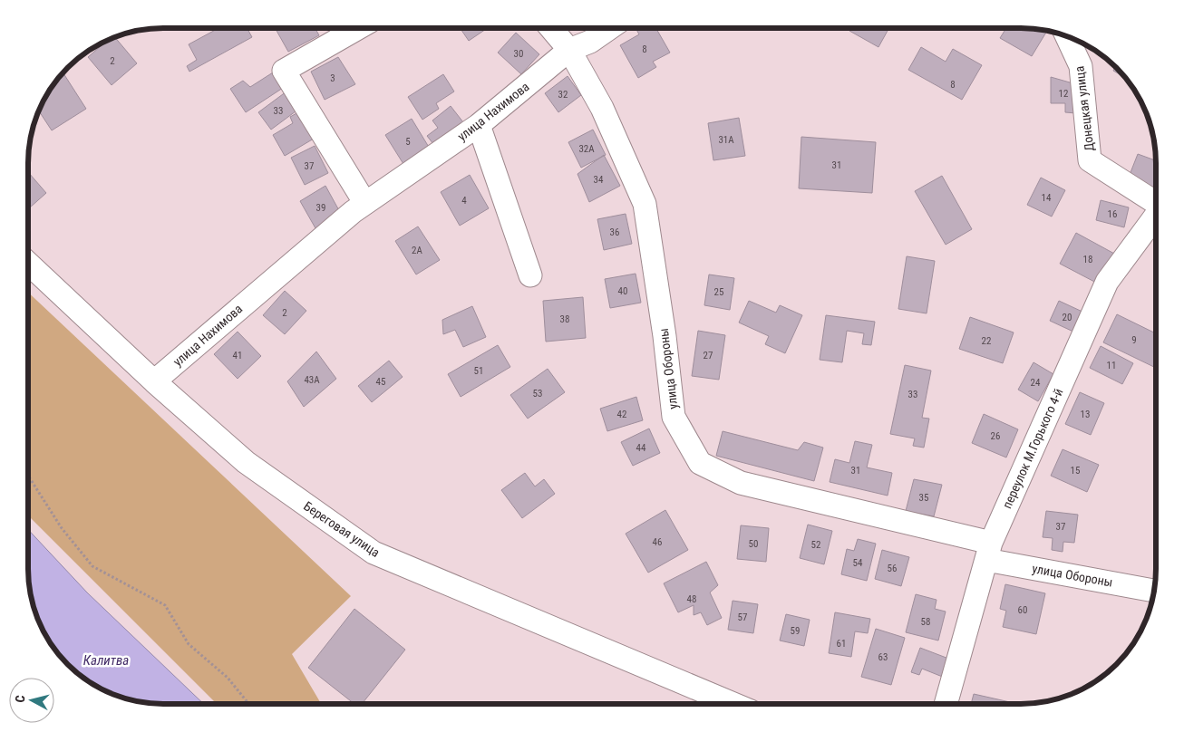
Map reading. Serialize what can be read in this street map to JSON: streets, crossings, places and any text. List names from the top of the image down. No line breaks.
{"streets":{"street":["Донецкая улица","улица Нахимова","улица Обороны","переулок М.Горького 4-й","Береговая улица"]},"crossings":[["улица Нахимова","улица Обороны"],["улица Нахимова","Береговая улица"],["улица Обороны","переулок М.Горького 4-й"]],"water":["Калитва"],"house_numbers":["8","30","2","3","8","12","32","33","31А","5","32А","31","37","34","14","4","39","16","36","2А","18","40","25","2","20","38","9","22","41","27","11","51","43А","45","24","53","33","42","13","26","44","31","15","35","37","46","50","52","54","56","48","60","57","58","59","61","63"],"north":"left"}
